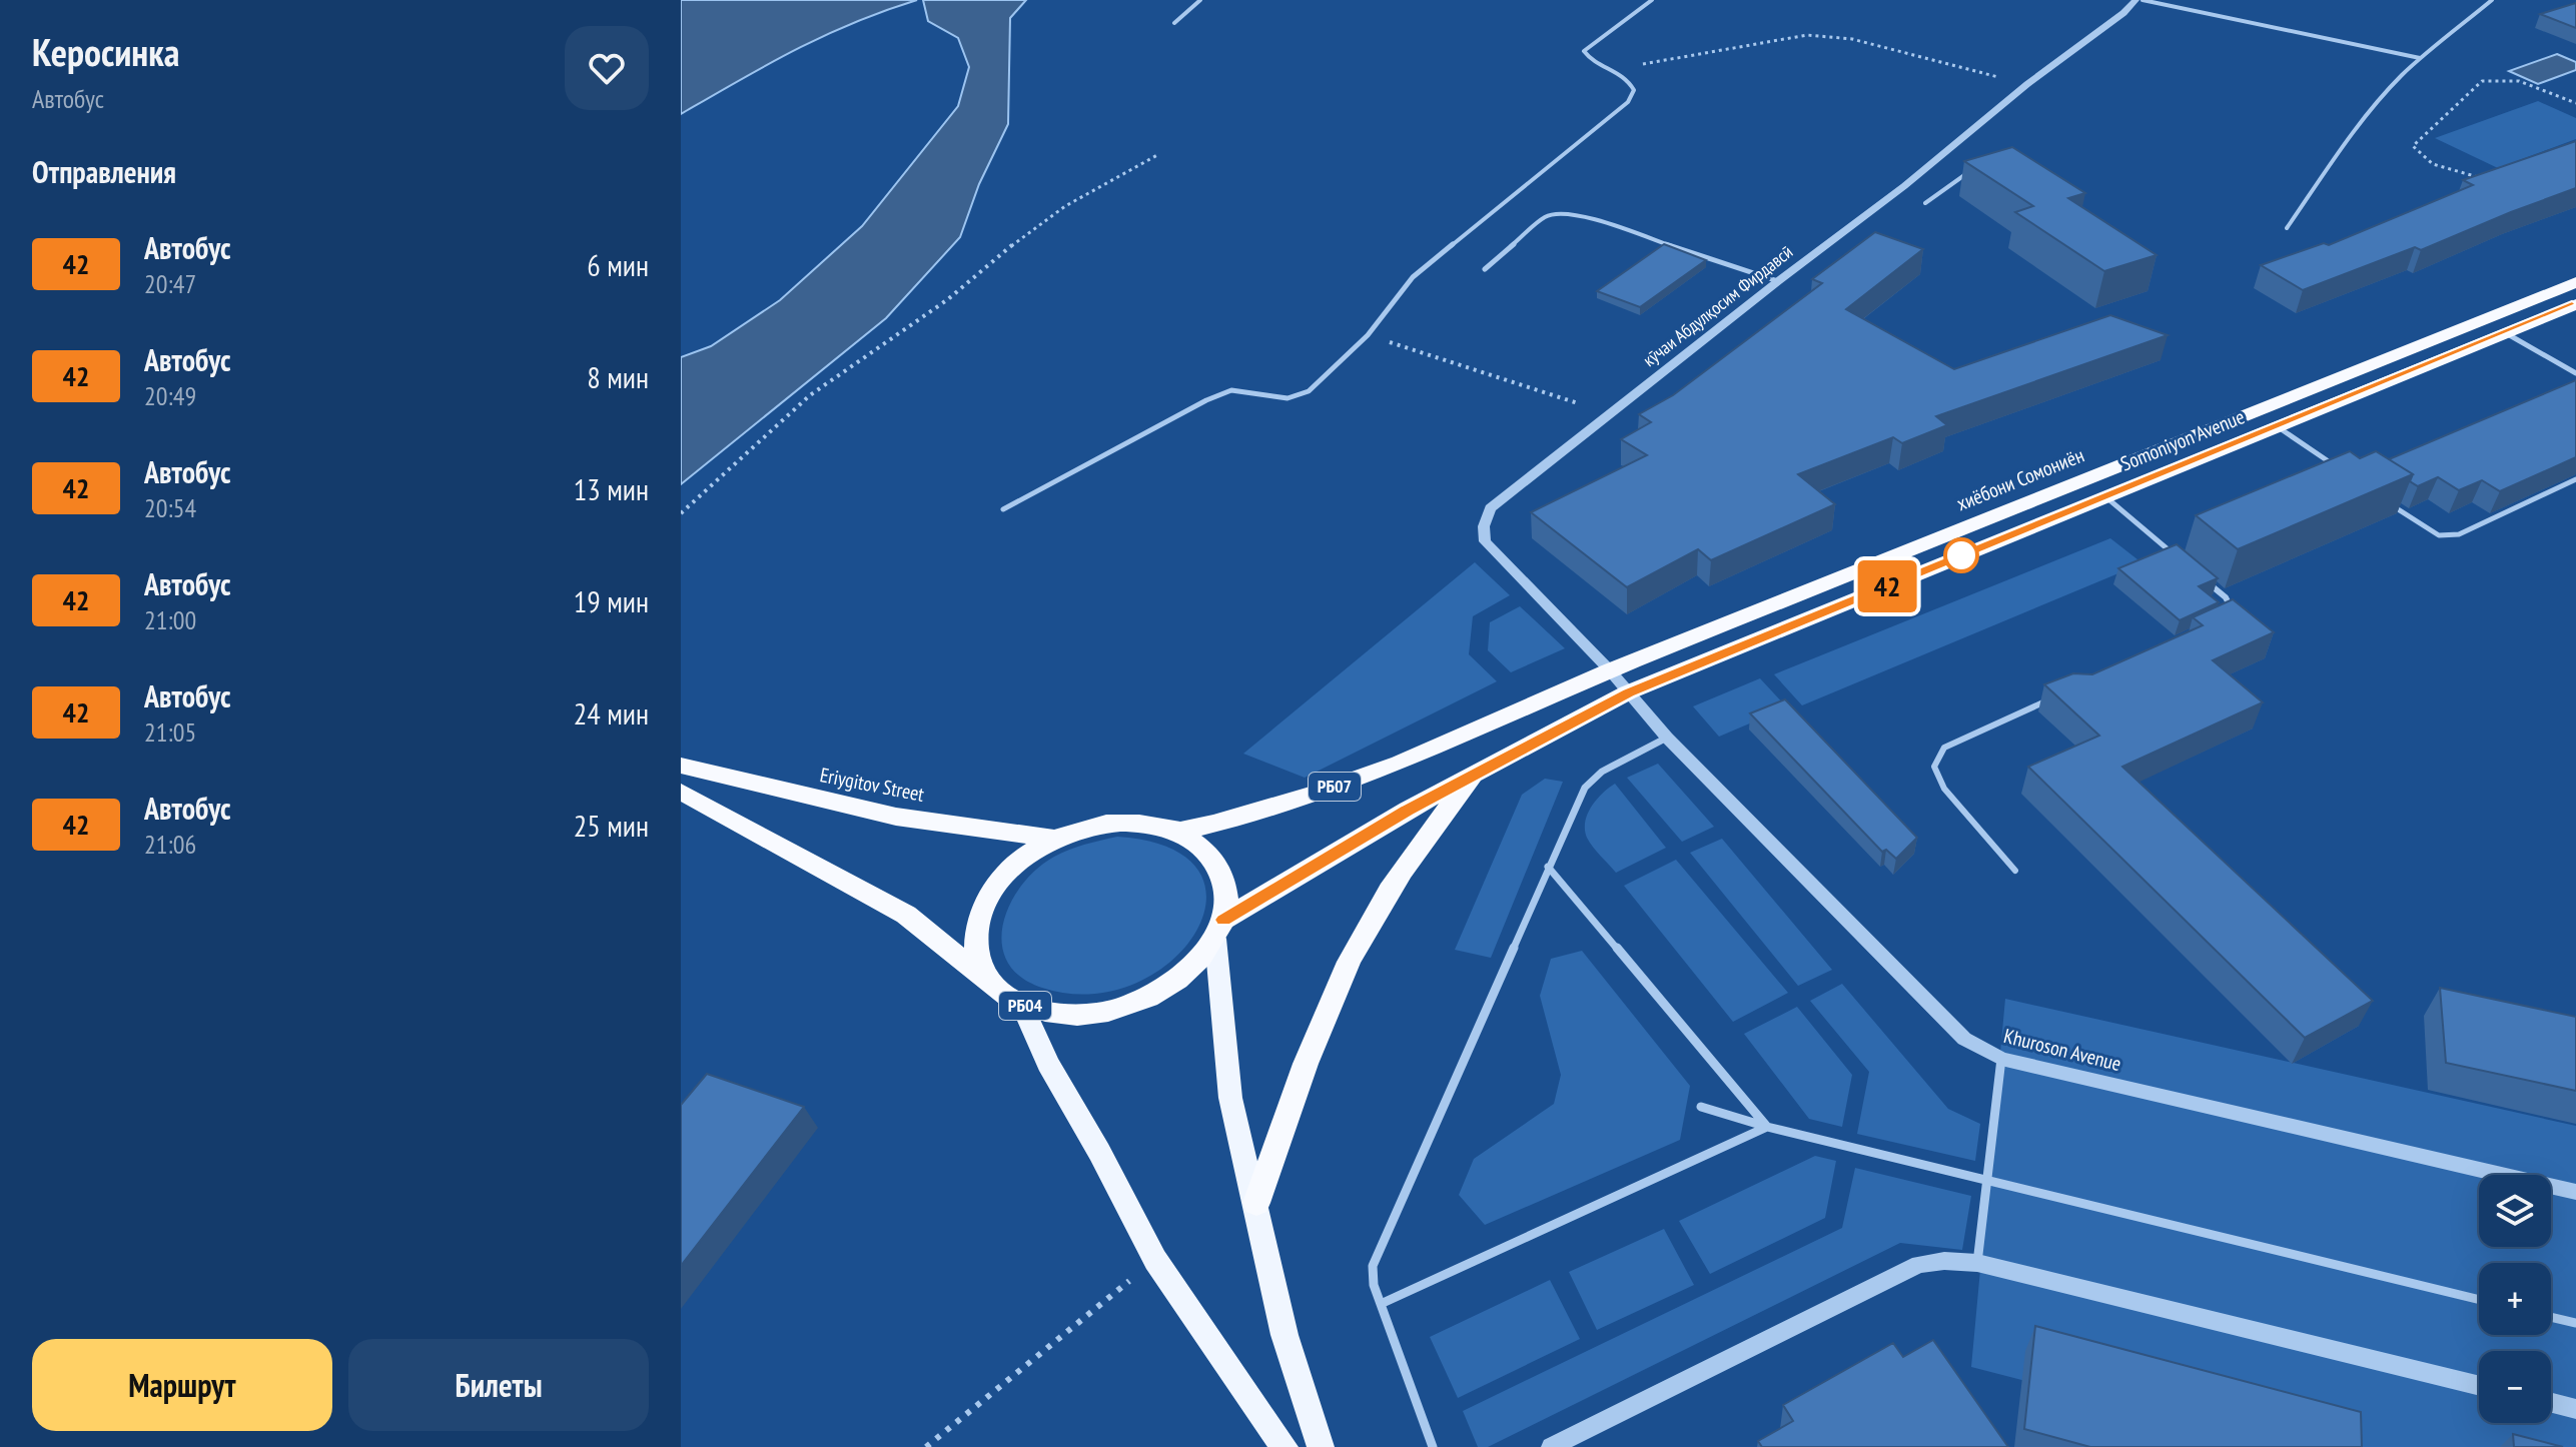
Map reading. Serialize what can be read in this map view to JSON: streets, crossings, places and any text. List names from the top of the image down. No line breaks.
{"streets":{"highway":["Somoniyon Avenue","хиёбони Сомониён","Eriygitov Street","РБ07","РБ04"],"street":["кӯчаи Абдулқосим Фирдавсӣ","Khuroson Avenue"]},"crossings":[["кӯчаи Абдулқосим Фирдавсӣ","Somoniyon Avenue"],["кӯчаи Абдулқосим Фирдавсӣ","хиёбони Сомониён"],["кӯчаи Абдулқосим Фирдавсӣ","Khuroson Avenue"],["Somoniyon Avenue","Khuroson Avenue"],["хиёбони Сомониён","Eriygitov Street"],["хиёбони Сомониён","РБ04"],["Eriygitov Street","РБ04"]],"lines":["bus line 42"],"page":{"heading":[["Керосинка","Автобус"],"Отправления"],"on_map":"42","list":[{"mark":"42","name":"Автобус","note":"20:47","value":"6 мин"},{"mark":"42","name":"Автобус","note":"20:49","value":"8 мин"},{"mark":"42","name":"Автобус","note":"20:54","value":"13 мин"},{"mark":"42","name":"Автобус","note":"21:00","value":"19 мин"},{"mark":"42","name":"Автобус","note":"21:05","value":"24 мин"},{"mark":"42","name":"Автобус","note":"21:06","value":"25 мин"}],"map_buttons":["+","−"],"buttons":["Маршрут","Билеты"]}}
